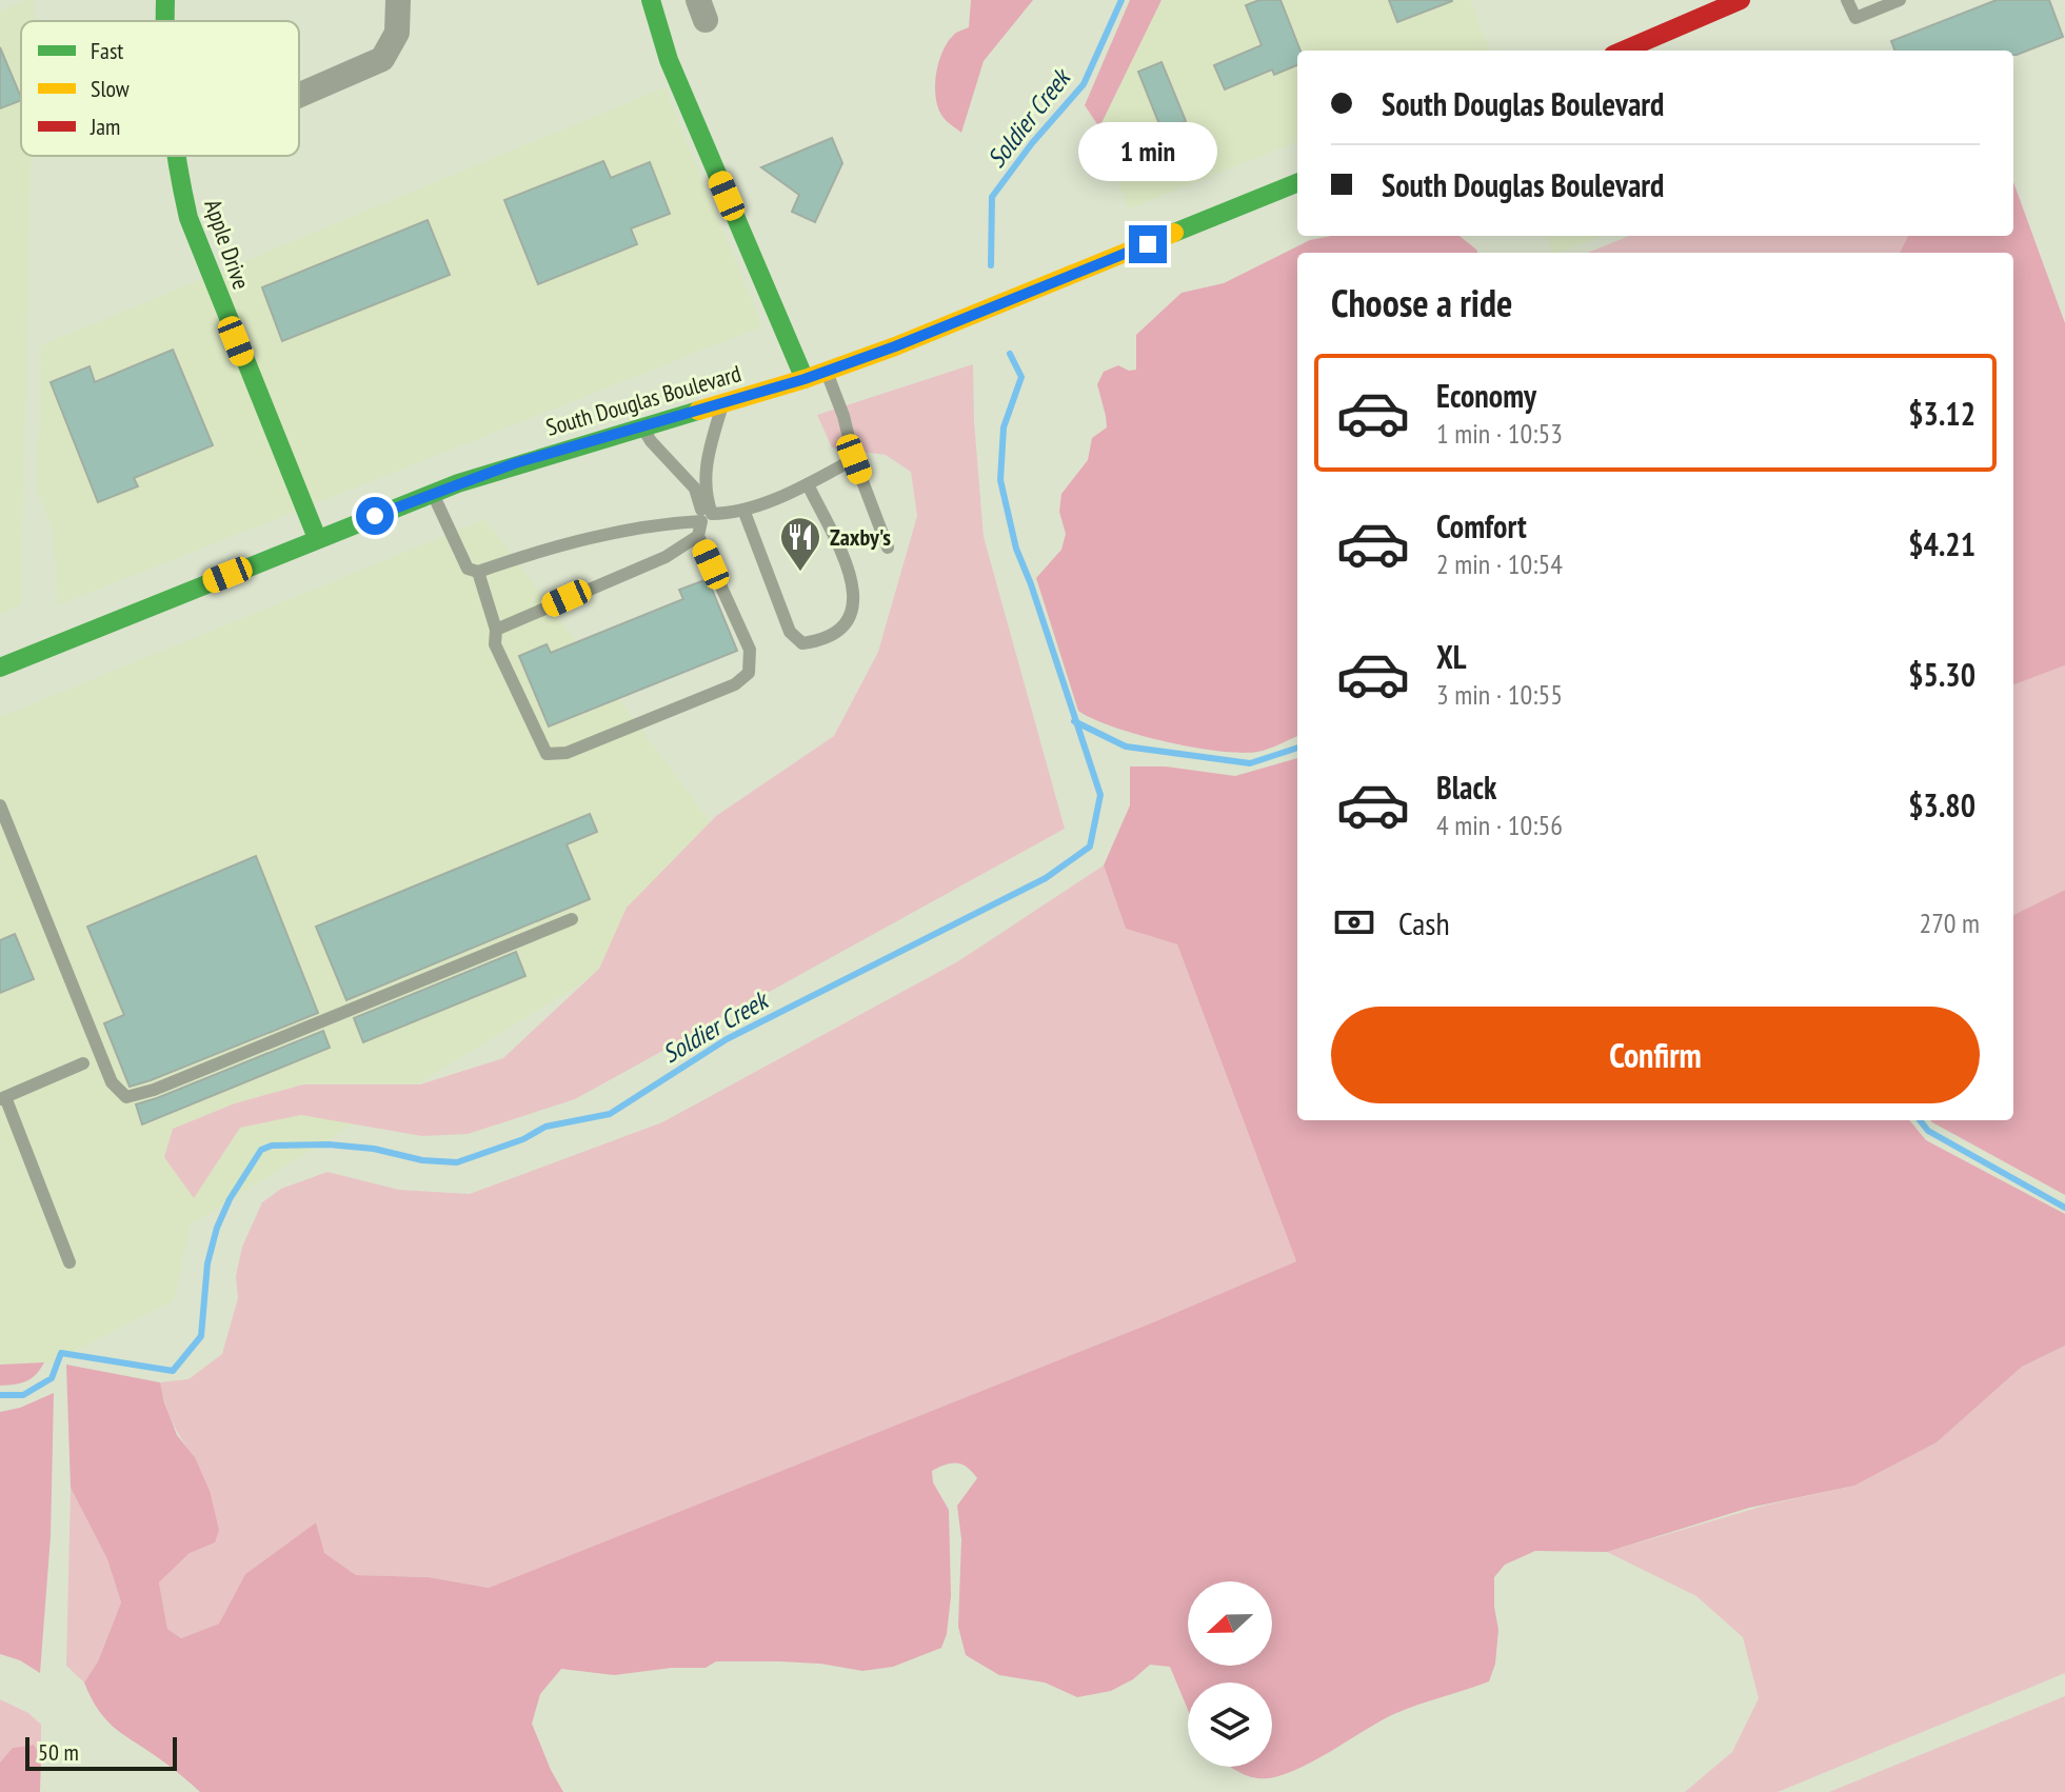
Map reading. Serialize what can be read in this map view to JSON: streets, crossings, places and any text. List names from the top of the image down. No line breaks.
{"streets":{"main road":["Apple Drive","South Douglas Boulevard"]},"crossings":[["Apple Drive","South Douglas Boulevard"]],"water":["Soldier Creek"],"places":{"restaurant":["Zaxby's"]},"legend":["Fast","Slow","Jam"],"scale_bar":"50 m","north":"left","page":{"banner":["South Douglas Boulevard","South Douglas Boulevard"],"bubble":"1 min","heading":"Choose a ride","list":[{"name":"Economy","note":"1 min · 10:53","value":"$3.12"},{"name":"Comfort","note":"2 min · 10:54","value":"$4.21"},{"name":"XL","note":"3 min · 10:55","value":"$5.30"},{"name":"Black","note":"4 min · 10:56","value":"$3.80"}],"pay":["Cash","270 m"],"buttons":"Confirm","scale":"50 m"}}
